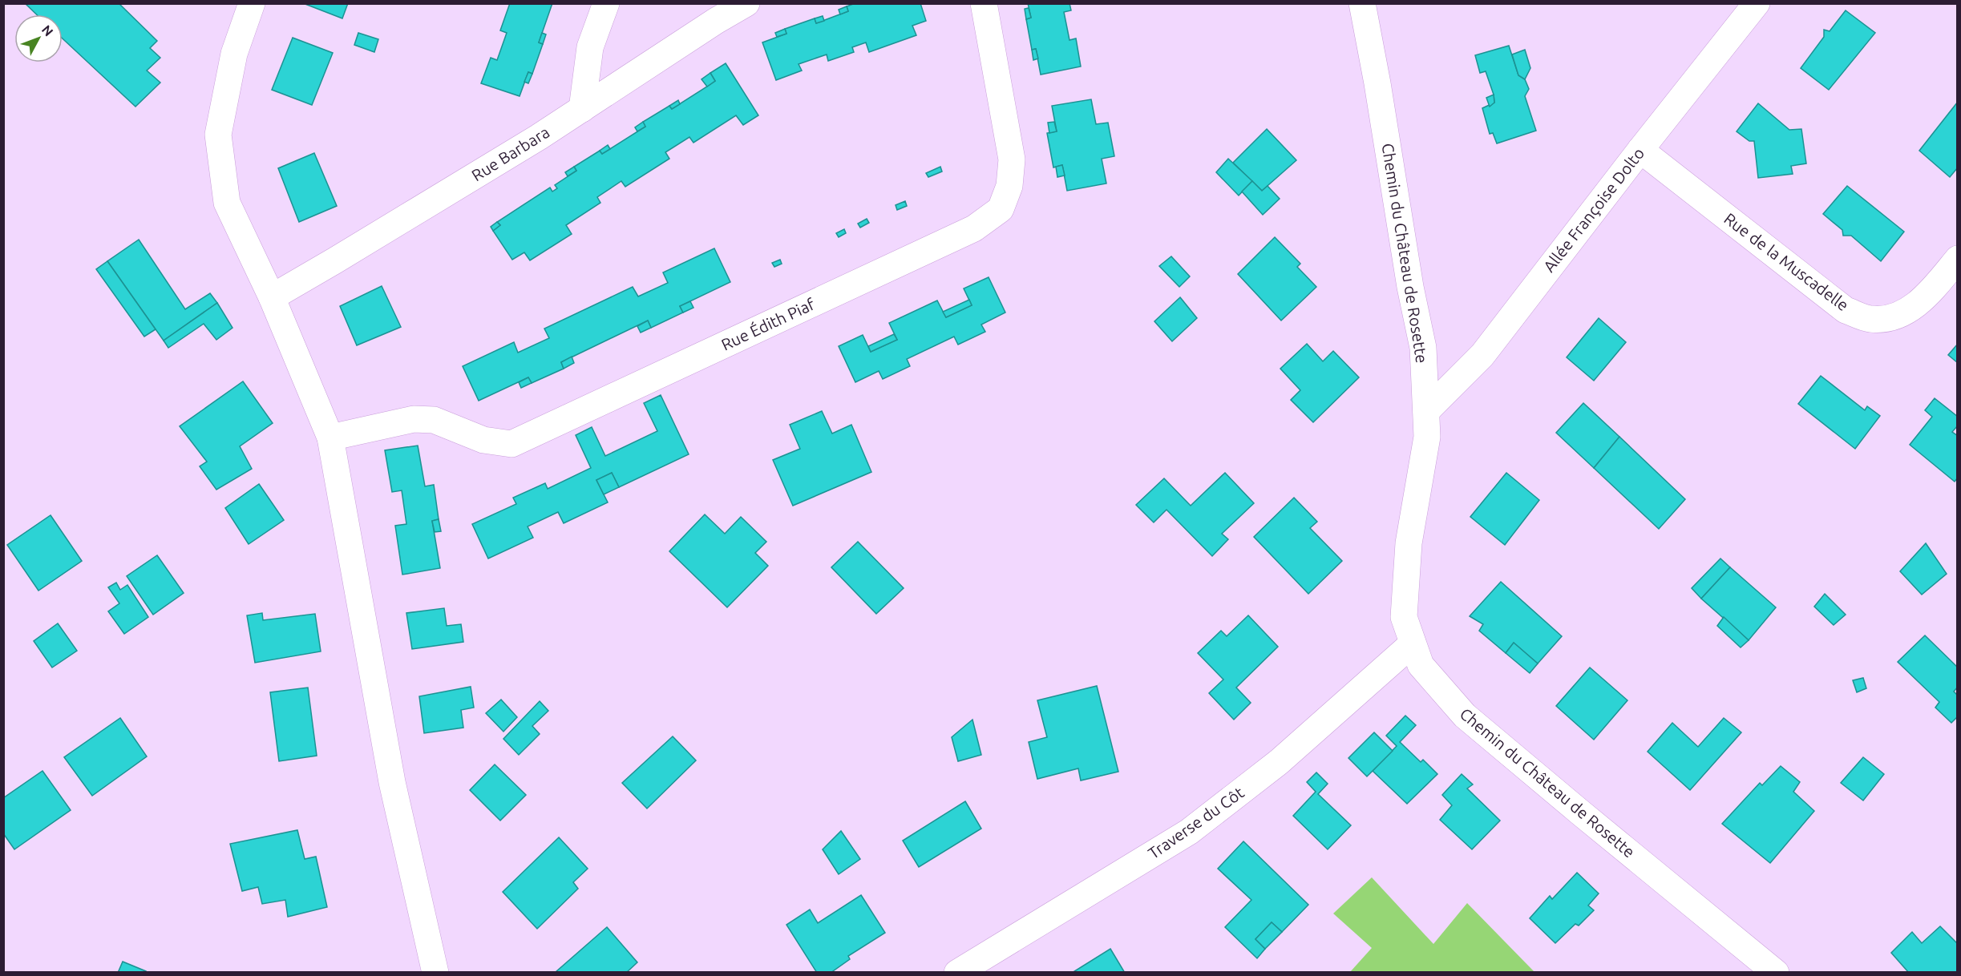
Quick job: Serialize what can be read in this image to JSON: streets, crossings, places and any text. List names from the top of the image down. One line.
{"streets":{"street":["Rue Barbara","Allée Françoise Dolto","Chemin du Château de Rosette","Rue de la Muscadelle","Rue Édith Piaf","Traverse du Côt"]},"crossings":[["Allée Françoise Dolto","Chemin du Château de Rosette"],["Allée Françoise Dolto","Rue de la Muscadelle"],["Chemin du Château de Rosette","Traverse du Côt"]],"north":"top right"}
